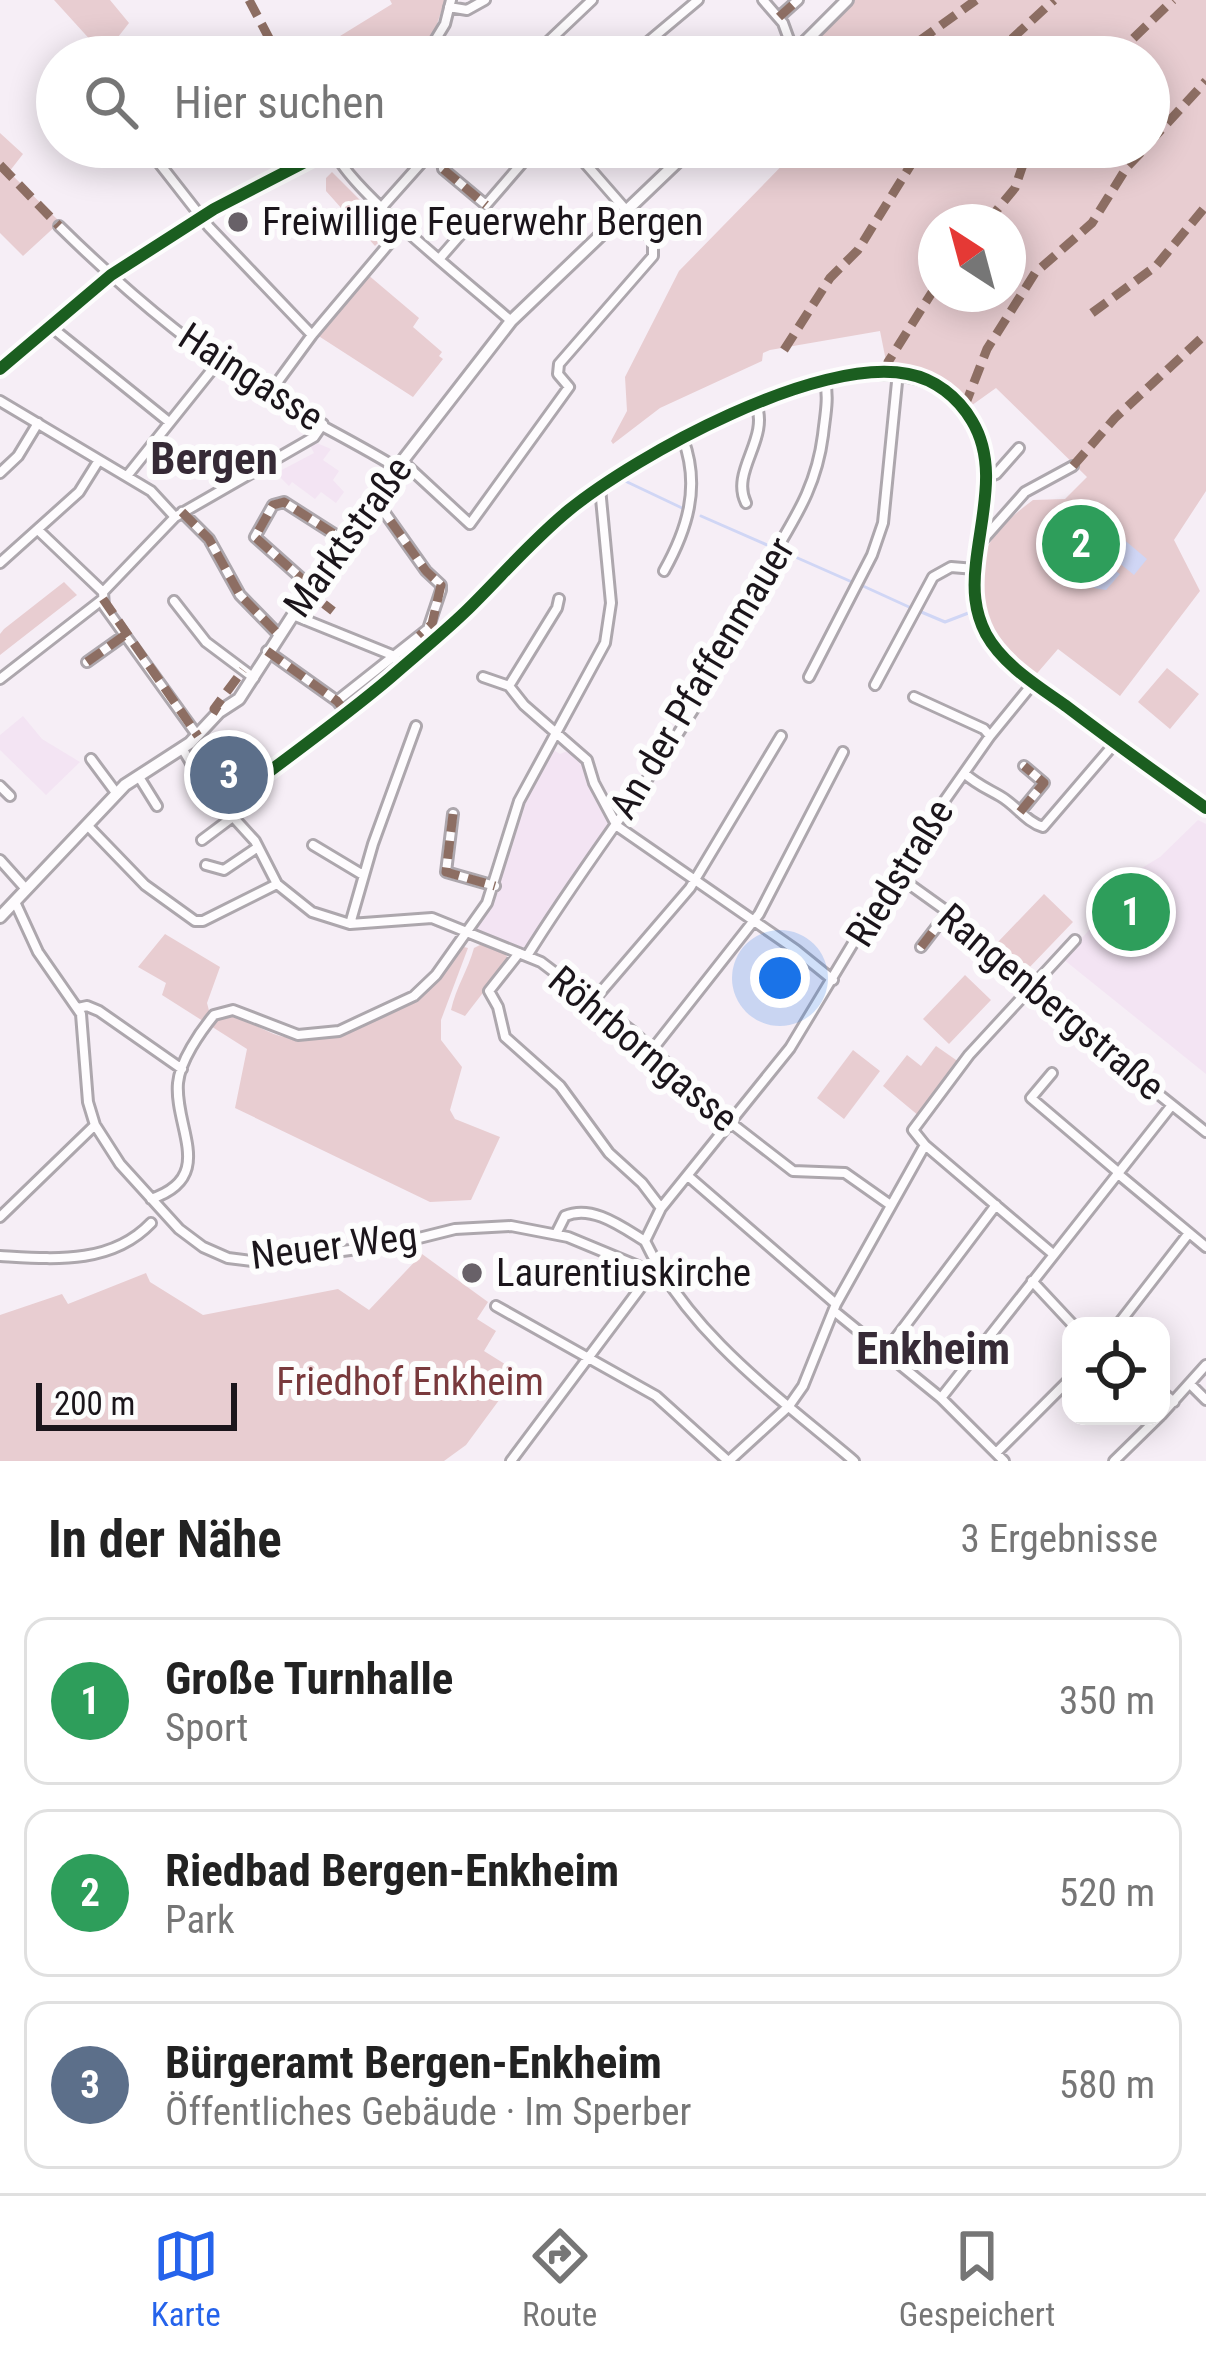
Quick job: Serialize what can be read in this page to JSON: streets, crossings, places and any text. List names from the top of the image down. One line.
{"streets":{"street":["Haingasse","Marktstraße","An der Pfaffenmauer","Riedstraße","Rangenbergstraße","Röhrborngasse","Neuer Weg"]},"crossings":[["Haingasse","Marktstraße"],["Marktstraße","Neuer Weg"],["An der Pfaffenmauer","Riedstraße"],["An der Pfaffenmauer","Röhrborngasse"],["Riedstraße","Rangenbergstraße"],["Riedstraße","Röhrborngasse"]],"districts":["Bergen","Enkheim"],"parks":["Friedhof Enkheim"],"places":["Freiwillige Feuerwehr Bergen","Laurentiuskirche"],"scale_bar":"200 m","north":"top left","page":{"search":"Hier suchen","pins":["2","3","1"],"scale":"200 m","heading":["In der Nähe","3 Ergebnisse"],"list":[{"mark":"1","name":"Große Turnhalle","note":"Sport","value":"350 m"},{"mark":"2","name":"Riedbad Bergen-Enkheim","note":"Park","value":"520 m"},{"mark":"3","name":"Bürgeramt Bergen-Enkheim","note":"Öffentliches Gebäude · Im Sperber","value":"580 m"}],"nav":["Karte","Route","Gespeichert"]}}
